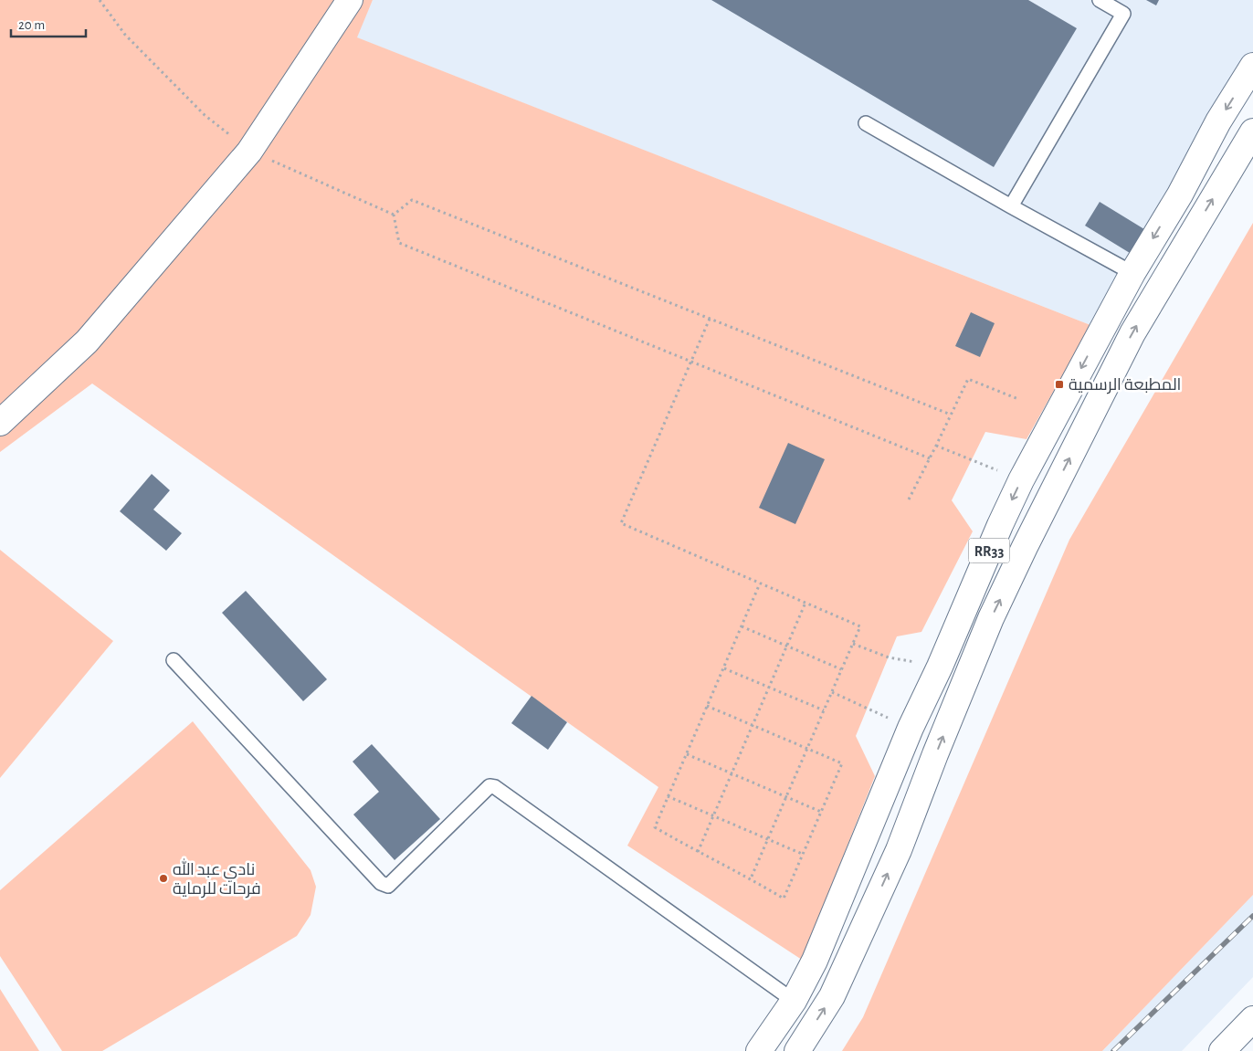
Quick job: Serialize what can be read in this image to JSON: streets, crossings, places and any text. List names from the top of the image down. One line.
{"streets":{"main road":["RR33"]},"places":{"transit":["المطبعة الرسمية"],"other":["نادي عبد الله فرحات للرماية"]},"scale_bar":"20 m"}
